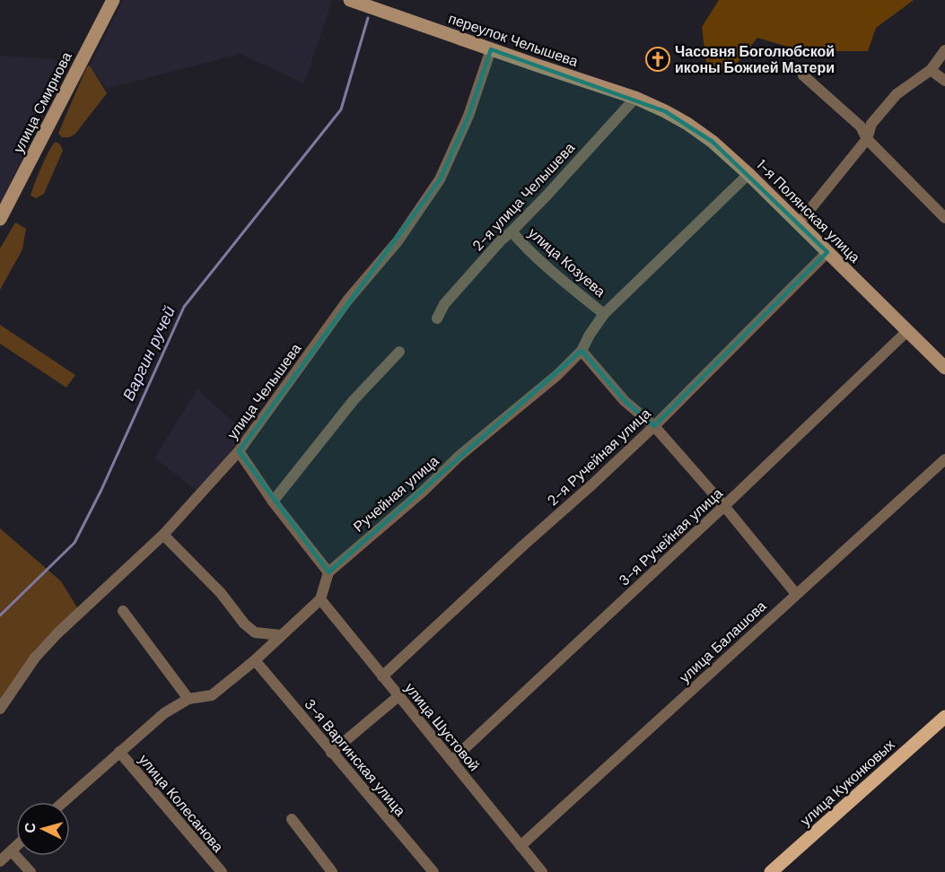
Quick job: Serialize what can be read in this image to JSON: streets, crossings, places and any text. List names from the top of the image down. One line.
{"streets":{"main road":["улица Куконковых"],"street":["переулок Челышева","улица Смирнова","2-я улица Челышева","1-я Полянская улица","улица Козуева","улица Челышева","2-я Ручейная улица","Ручейная улица","3-я Ручейная улица","улица Балашова","улица Шустовой","3-я Варгинская улица","улица Колесанова"]},"crossings":[["переулок Челышева","2-я улица Челышева"],["переулок Челышева","1-я Полянская улица"],["переулок Челышева","улица Челышева"],["2-я улица Челышева","1-я Полянская улица"],["2-я улица Челышева","улица Козуева"],["1-я Полянская улица","2-я Ручейная улица"],["1-я Полянская улица","Ручейная улица"],["1-я Полянская улица","3-я Ручейная улица"],["улица Козуева","Ручейная улица"],["2-я Ручейная улица","улица Шустовой"],["3-я Ручейная улица","улица Шустовой"],["улица Балашова","улица Шустовой"]],"water":["Варгин ручей"],"places":{"church":["Часовня Боголюбской иконы Божией Матери"]},"north":"left"}
